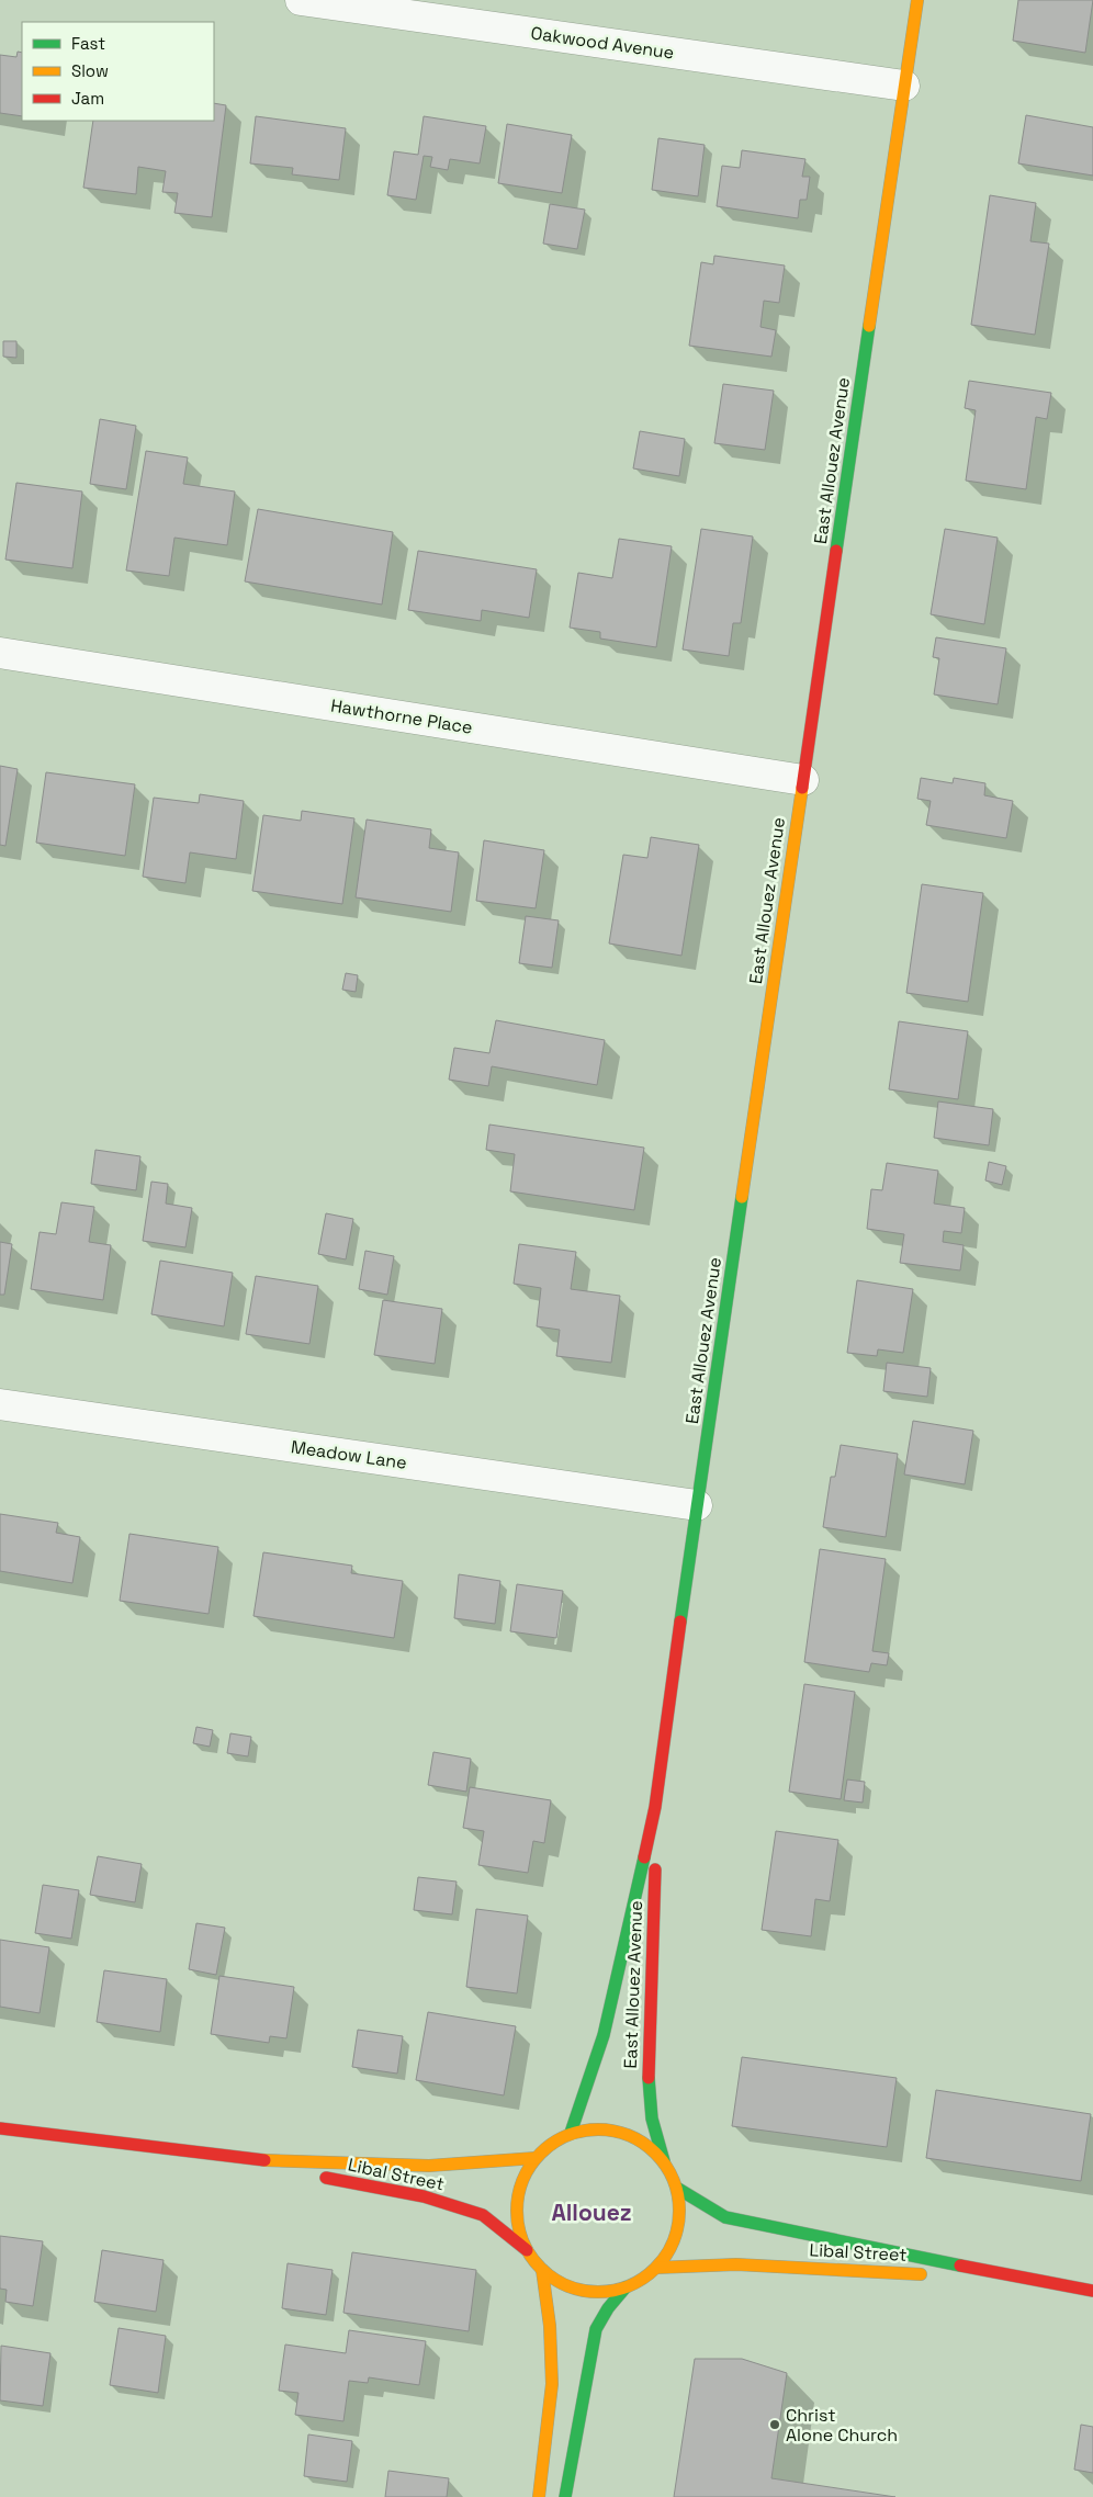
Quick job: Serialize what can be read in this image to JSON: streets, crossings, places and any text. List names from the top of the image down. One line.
{"streets":{"street":["Oakwood Avenue","East Allouez Avenue","Hawthorne Place","Meadow Lane","Libal Street"]},"crossings":[["Oakwood Avenue","East Allouez Avenue"],["East Allouez Avenue","Hawthorne Place"],["East Allouez Avenue","Meadow Lane"],["East Allouez Avenue","Libal Street"]],"districts":["Allouez"],"places":["Christ Alone Church"],"legend":["Fast","Slow","Jam"]}
